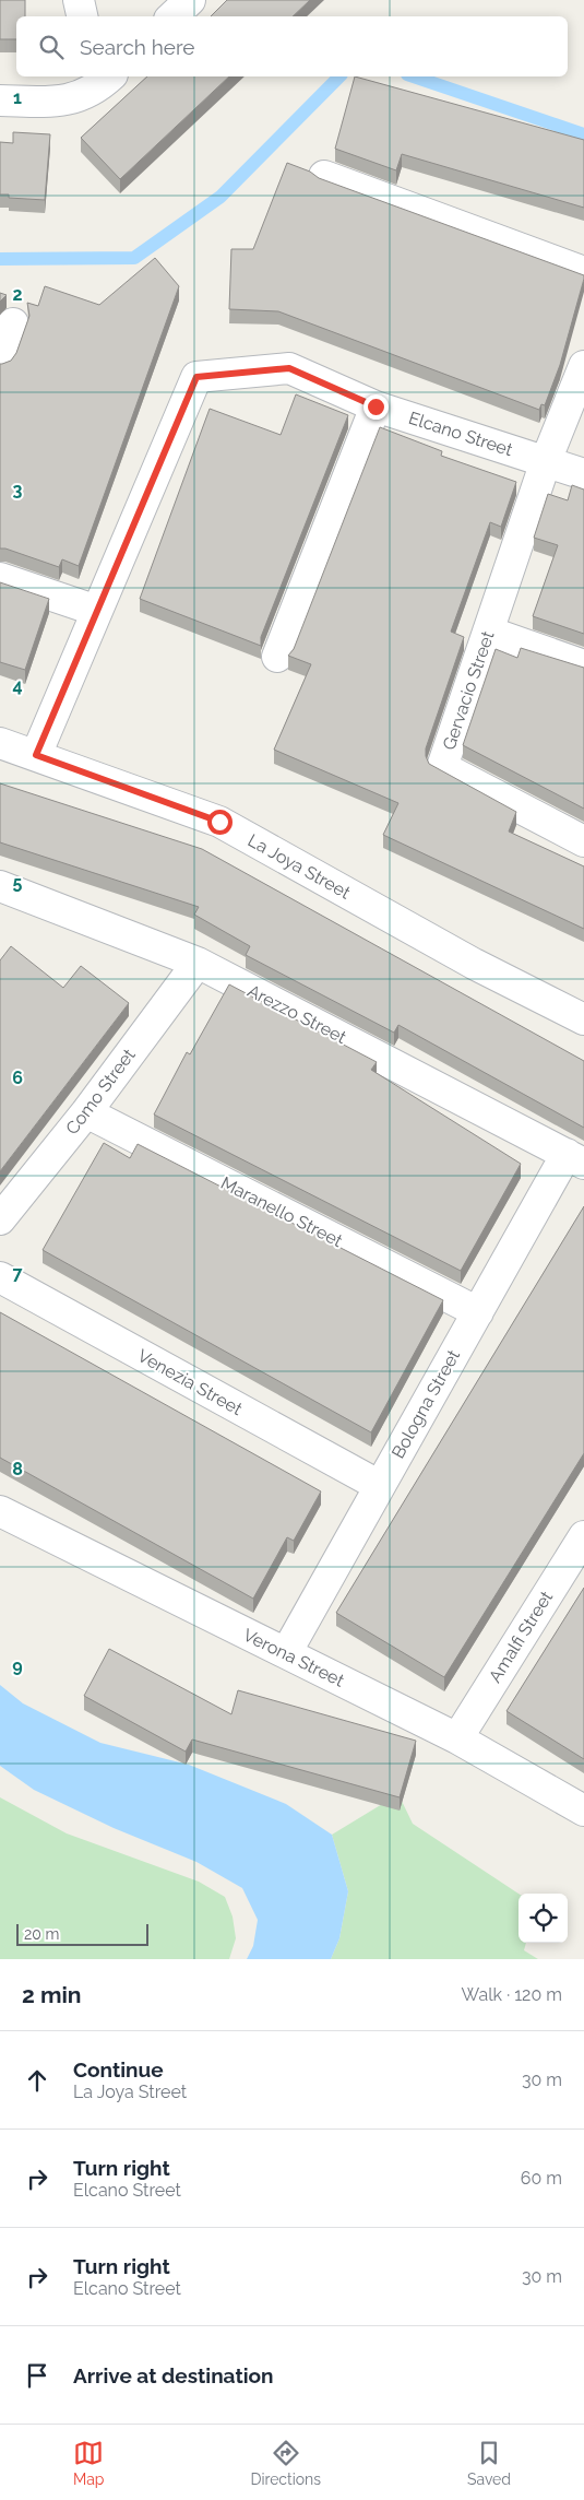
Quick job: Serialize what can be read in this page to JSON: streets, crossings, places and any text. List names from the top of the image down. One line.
{"streets":{"street":["Elcano Street","Gervacio Street","La Joya Street","Arezzo Street","Como Street","Maranello Street","Venezia Street","Bologna Street","Amalfi Street","Verona Street"]},"crossings":[["Elcano Street","Gervacio Street"],["Elcano Street","La Joya Street"],["Arezzo Street","Como Street"],["Arezzo Street","Bologna Street"],["Como Street","Maranello Street"],["Maranello Street","Bologna Street"],["Venezia Street","Bologna Street"],["Bologna Street","Verona Street"],["Amalfi Street","Verona Street"]],"scale_bar":"20 m","page":{"search":"Search here","scale":"20 m","heading":["2 min","Walk · 120 m"],"list":[["Continue","La Joya Street","30 m"],["Turn right","Elcano Street","60 m"],["Turn right","Elcano Street","30 m"],"Arrive at destination"],"nav":["Map","Directions","Saved"]},"grid":{"rows":["1","2","3","4","5","6","7","8","9"]}}
